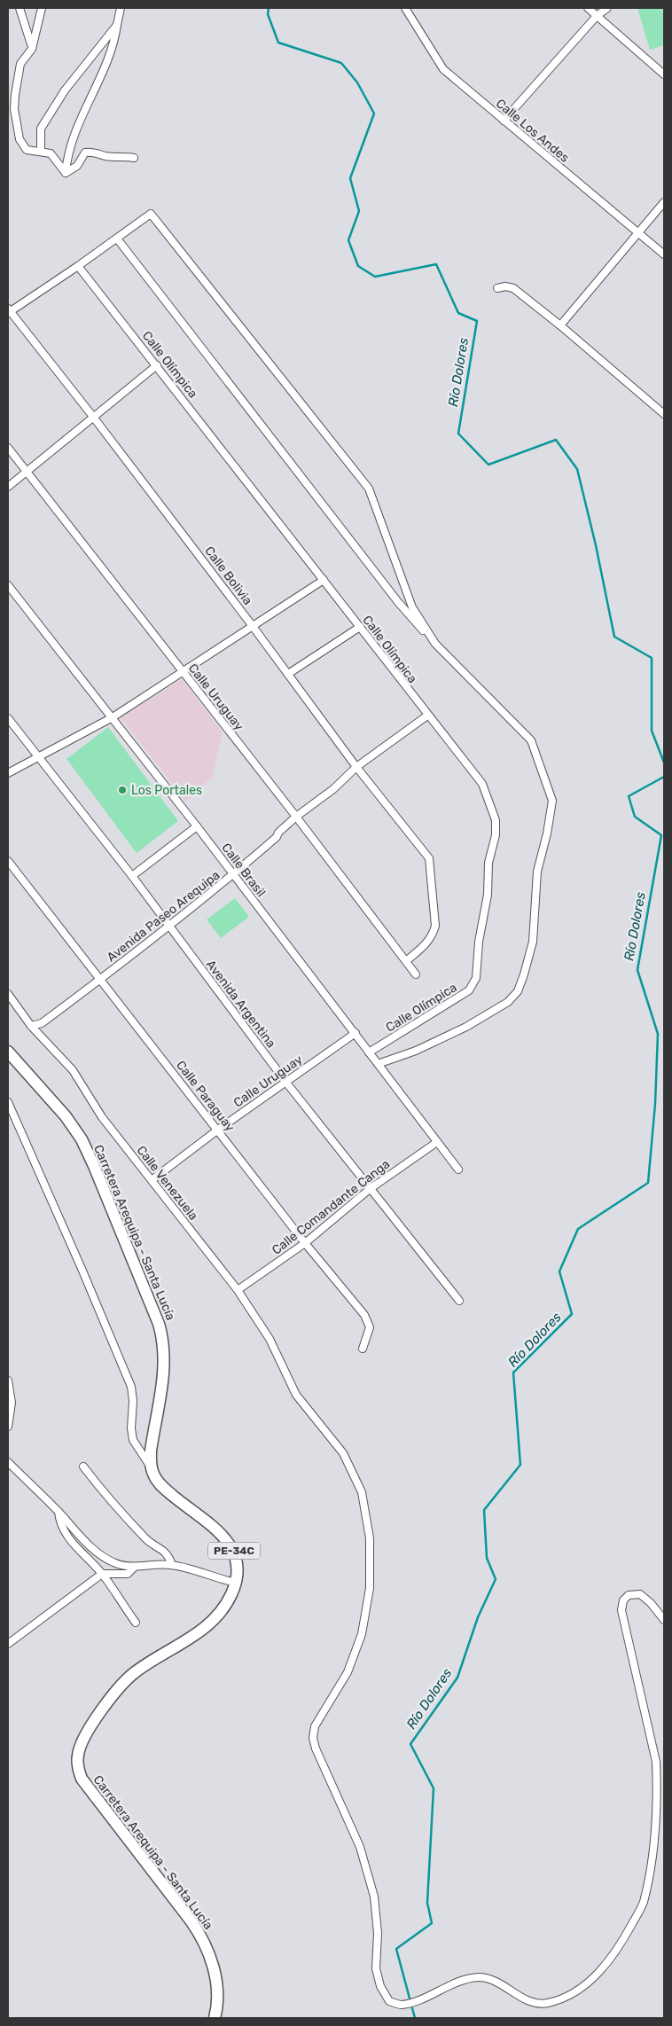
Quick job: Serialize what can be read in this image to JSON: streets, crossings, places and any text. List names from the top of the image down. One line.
{"streets":{"main road":["Carretera Arequipa - Santa Lucía","PE-34C"],"street":["Calle Los Andes","Calle Olímpica","Calle Bolivia","Calle Uruguay","Calle Brasil","Avenida Paseo Arequipa","Avenida Argentina","Calle Paraguay","Calle Venezuela","Calle Comandante Canga"]},"crossings":[["Calle Olímpica","Calle Brasil"],["Calle Olímpica","Avenida Paseo Arequipa"],["Calle Bolivia","Calle Uruguay"],["Calle Bolivia","Avenida Paseo Arequipa"],["Calle Uruguay","Calle Brasil"],["Calle Uruguay","Avenida Paseo Arequipa"],["Calle Uruguay","Avenida Argentina"],["Calle Uruguay","Calle Paraguay"],["Calle Uruguay","Calle Venezuela"],["Calle Brasil","Avenida Paseo Arequipa"],["Calle Brasil","Calle Comandante Canga"],["Avenida Paseo Arequipa","Avenida Argentina"],["Avenida Paseo Arequipa","Calle Paraguay"],["Avenida Paseo Arequipa","Calle Venezuela"],["Avenida Argentina","Calle Comandante Canga"],["Calle Paraguay","Calle Comandante Canga"],["Calle Venezuela","Calle Comandante Canga"]],"water":["Río Dolores"],"places":["Los Portales"]}
